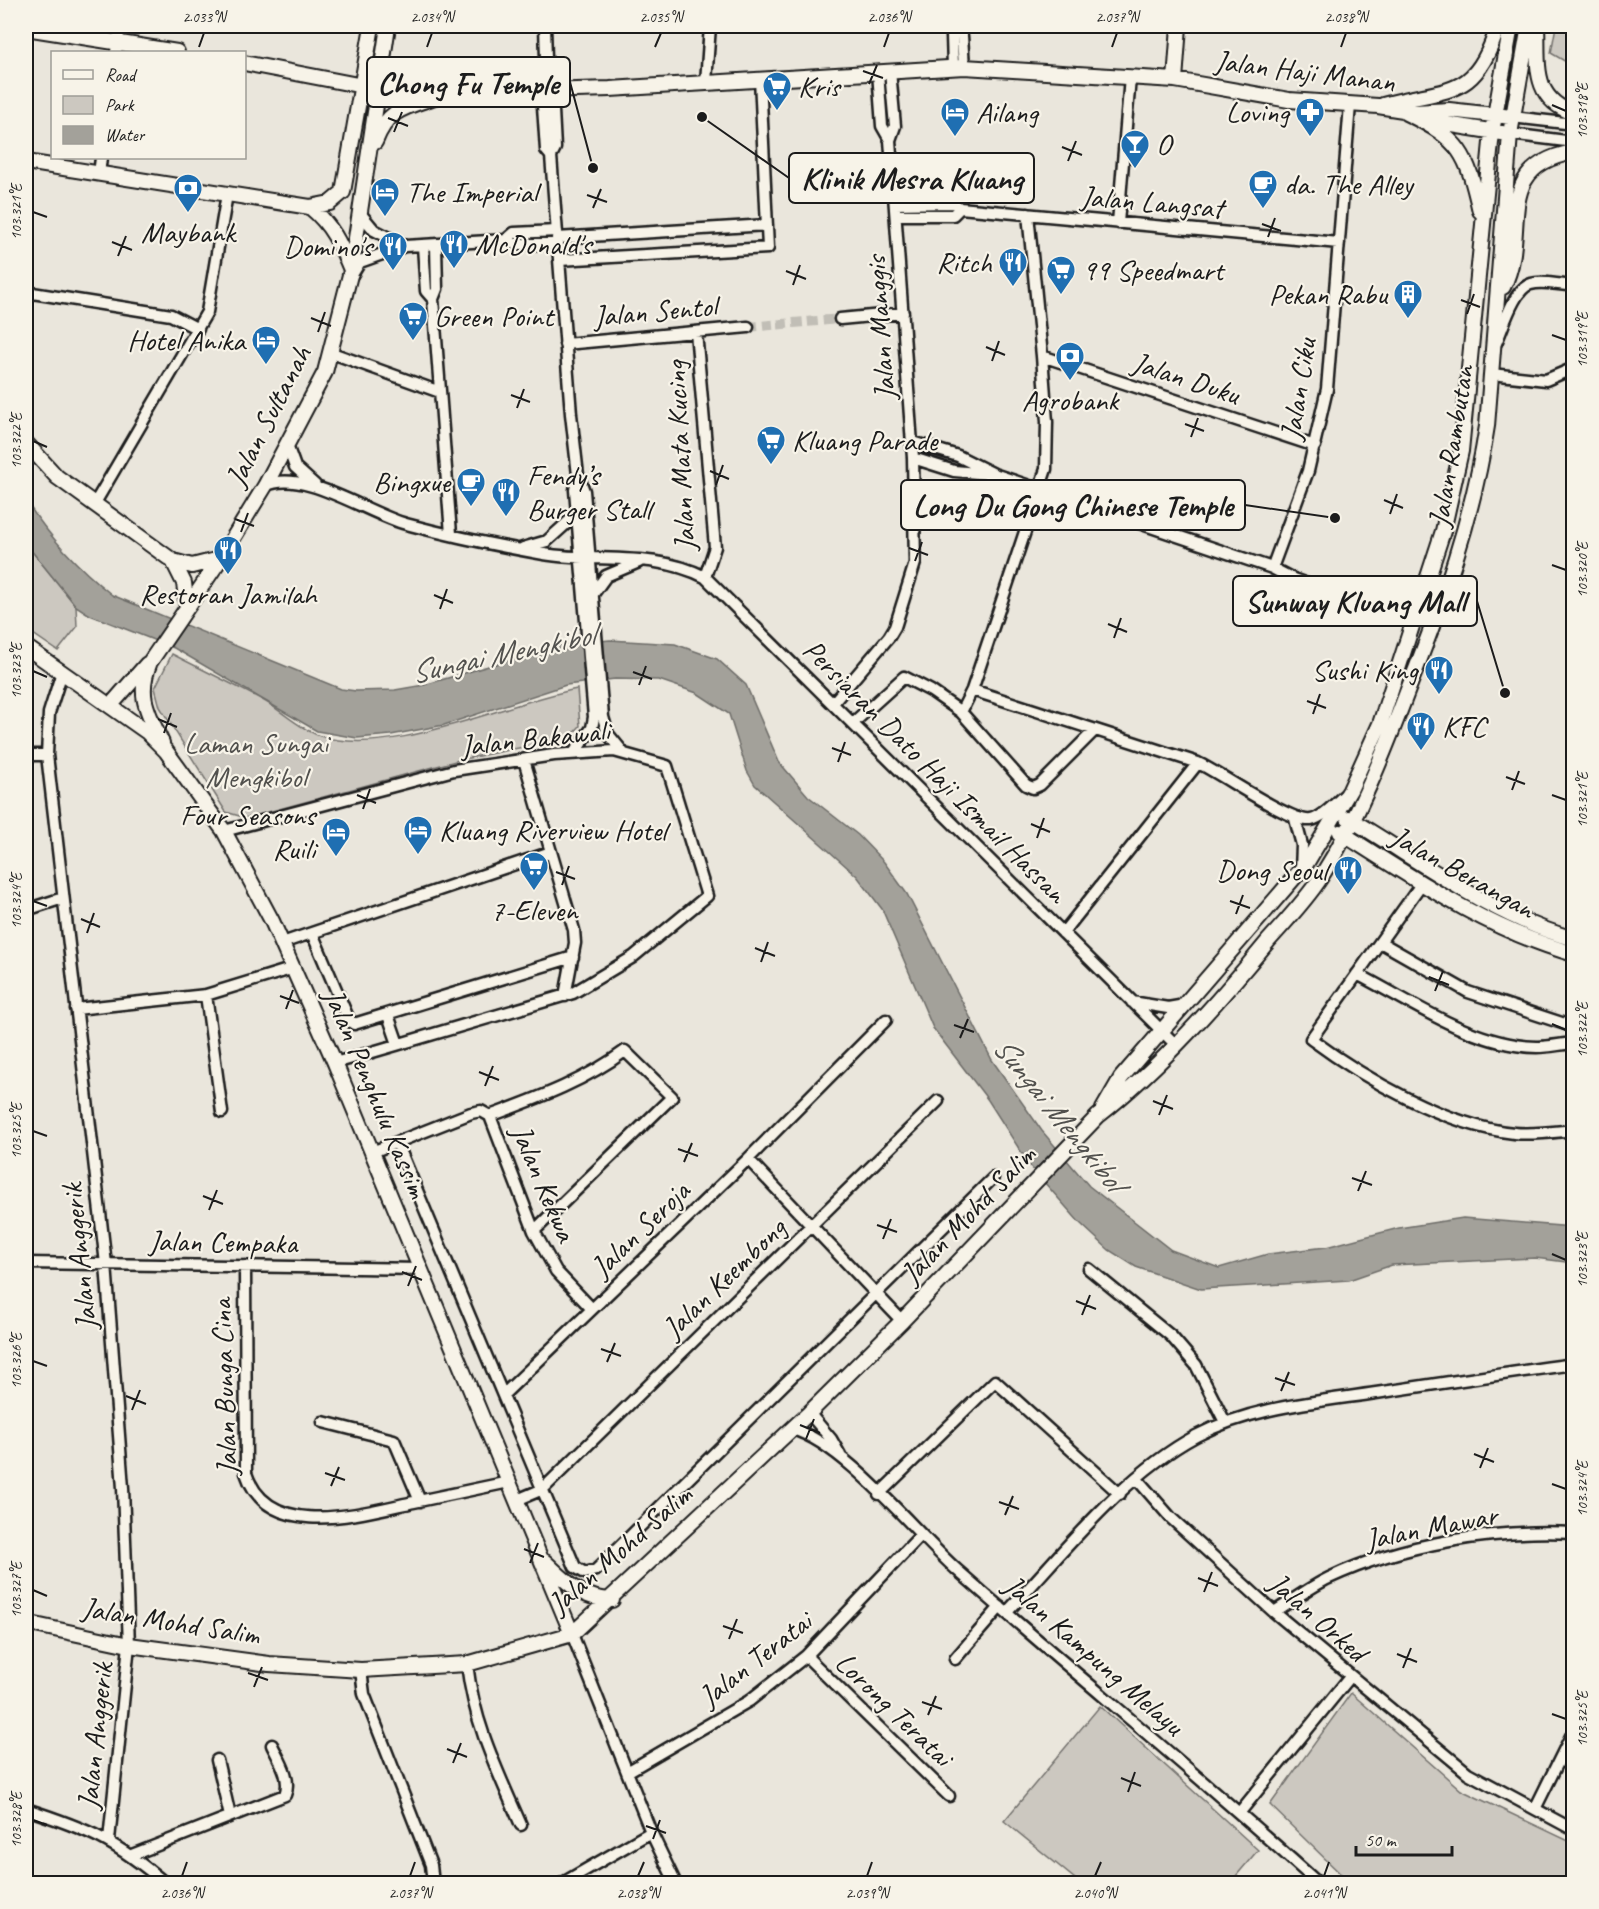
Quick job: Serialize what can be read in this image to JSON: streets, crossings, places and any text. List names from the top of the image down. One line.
{"streets":{"street":["Jalan Haji Manan","Jalan Langsat","Jalan Sentol","Jalan Manggis","Jalan Duku","Jalan Ciku","Jalan Sultanah","Jalan Rambutan","Jalan Mata Kucing","Jalan Bakawali","Persiaran Dato Haji Ismail Hassan","Jalan Berangan","Jalan Penghulu Kassim","Jalan Kekwa","Jalan Mohd Salim","Jalan Seroja","Jalan Cempaka","Jalan Anggerik","Jalan Keembong","Jalan Bunga Cina","Jalan Mawar","Jalan Orked","Jalan Kampung Melayu","Jalan Teratai","Lorong Teratai"]},"crossings":[["Jalan Haji Manan","Jalan Manggis"],["Jalan Haji Manan","Jalan Ciku"],["Jalan Haji Manan","Jalan Sultanah"],["Jalan Haji Manan","Jalan Rambutan"],["Jalan Langsat","Jalan Manggis"],["Jalan Langsat","Jalan Ciku"],["Jalan Sentol","Jalan Mata Kucing"],["Jalan Manggis","Persiaran Dato Haji Ismail Hassan"],["Jalan Duku","Jalan Ciku"],["Jalan Sultanah","Jalan Penghulu Kassim"],["Jalan Rambutan","Persiaran Dato Haji Ismail Hassan"],["Jalan Rambutan","Jalan Berangan"],["Jalan Rambutan","Jalan Mohd Salim"],["Jalan Mata Kucing","Persiaran Dato Haji Ismail Hassan"],["Jalan Bakawali","Jalan Penghulu Kassim"],["Persiaran Dato Haji Ismail Hassan","Jalan Mohd Salim"],["Jalan Penghulu Kassim","Jalan Kekwa"],["Jalan Penghulu Kassim","Jalan Mohd Salim"],["Jalan Penghulu Kassim","Jalan Seroja"],["Jalan Penghulu Kassim","Jalan Cempaka"],["Jalan Penghulu Kassim","Jalan Anggerik"],["Jalan Penghulu Kassim","Jalan Keembong"],["Jalan Penghulu Kassim","Jalan Bunga Cina"],["Jalan Kekwa","Jalan Seroja"],["Jalan Mohd Salim","Jalan Anggerik"],["Jalan Mohd Salim","Jalan Kampung Melayu"],["Jalan Cempaka","Jalan Anggerik"],["Jalan Cempaka","Jalan Bunga Cina"],["Jalan Mawar","Jalan Orked"],["Jalan Kampung Melayu","Jalan Teratai"],["Jalan Teratai","Lorong Teratai"]],"water":["Sungai Mengkibol"],"parks":["Laman Sungai Mengkibol"],"places":{"supermarket":["Kris","99 Speedmart","Green Point","Kluang Parade","7-Eleven"],"other":["Klinik Mesra Kluang","Chong Fu Temple","Long Du Gong Chinese Temple","Sunway Kluang Mall"],"hotel":["Ailang","The Imperial","Hotel Anika","Kluang Riverview Hotel","Four Seasons Ruili"],"pharmacy":["Loving"],"bar":["O"],"cafe":["da. The Alley","Bingxue"],"bank":["Maybank","Agrobank"],"restaurant":["McDonald's","Domino's","Ritch","Fendy’s Burger Stall","Restoran Jamilah","Sushi King","KFC","Dong Seoul"],"building":["Pekan Rabu"]},"legend":["Road","Park","Water"],"scale_bar":"50 m","coordinates":["2.033°N","2.034°N","2.035°N","2.036°N","2.037°N","2.038°N","103.318°E","103.321°E","103.319°E","103.322°E","103.320°E","103.323°E","103.324°E","103.325°E","103.326°E","103.327°E","103.328°E","2.039°N","2.040°N","2.041°N"]}
